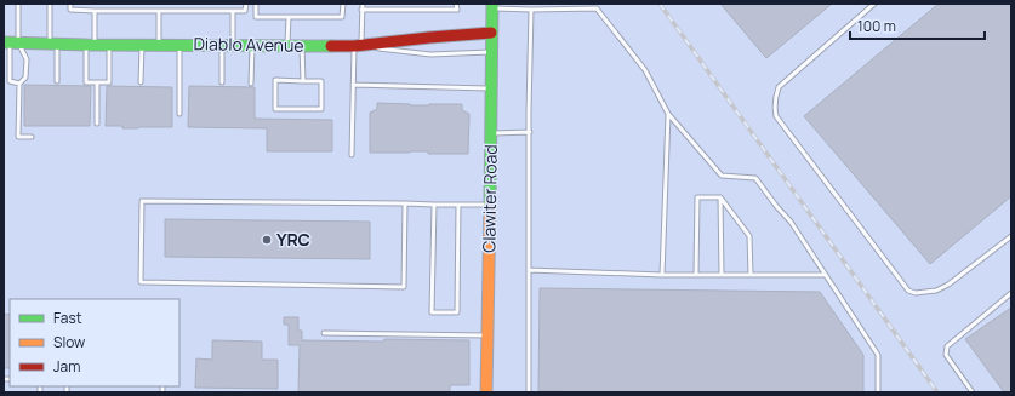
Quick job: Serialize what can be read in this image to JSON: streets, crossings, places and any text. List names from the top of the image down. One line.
{"streets":{"street":["Diablo Avenue","Clawiter Road"]},"crossings":[["Diablo Avenue","Clawiter Road"]],"places":["YRC"],"legend":["Fast","Slow","Jam"],"scale_bar":"100 m"}
